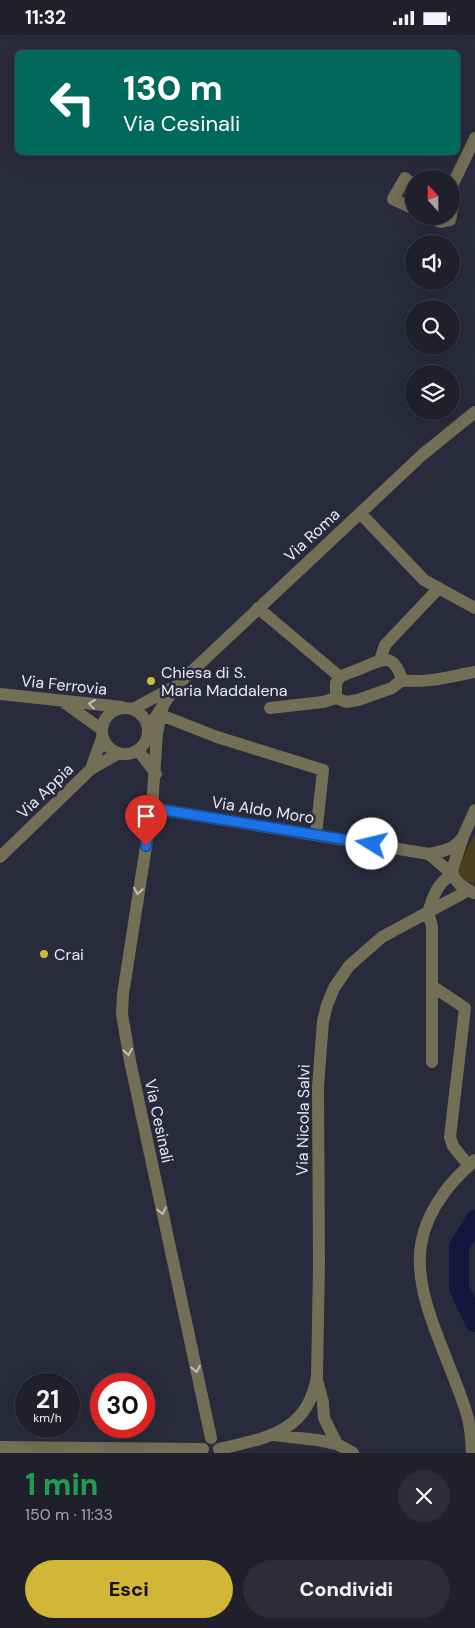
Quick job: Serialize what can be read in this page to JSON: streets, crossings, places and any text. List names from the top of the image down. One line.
{"streets":{"street":["Via Roma","Via Ferrovia","Via Appia","Via Aldo Moro","Via Nicola Salvi","Via Cesinali"]},"crossings":[["Via Roma","Via Ferrovia"],["Via Roma","Via Appia"],["Via Roma","Via Cesinali"],["Via Ferrovia","Via Appia"],["Via Ferrovia","Via Cesinali"],["Via Appia","Via Cesinali"],["Via Aldo Moro","Via Cesinali"]],"one_way":["Via Ferrovia","Via Cesinali"],"places":["Chiesa di S. Maria Maddalena","Crai"],"north":"top","page":{"status":"11:32","turn":["130 m","Via Cesinali"],"speed":"21 km/h","limit":"30","heading":["1 min","150 m · 11:33"],"buttons":["Esci","Condividi"]}}
